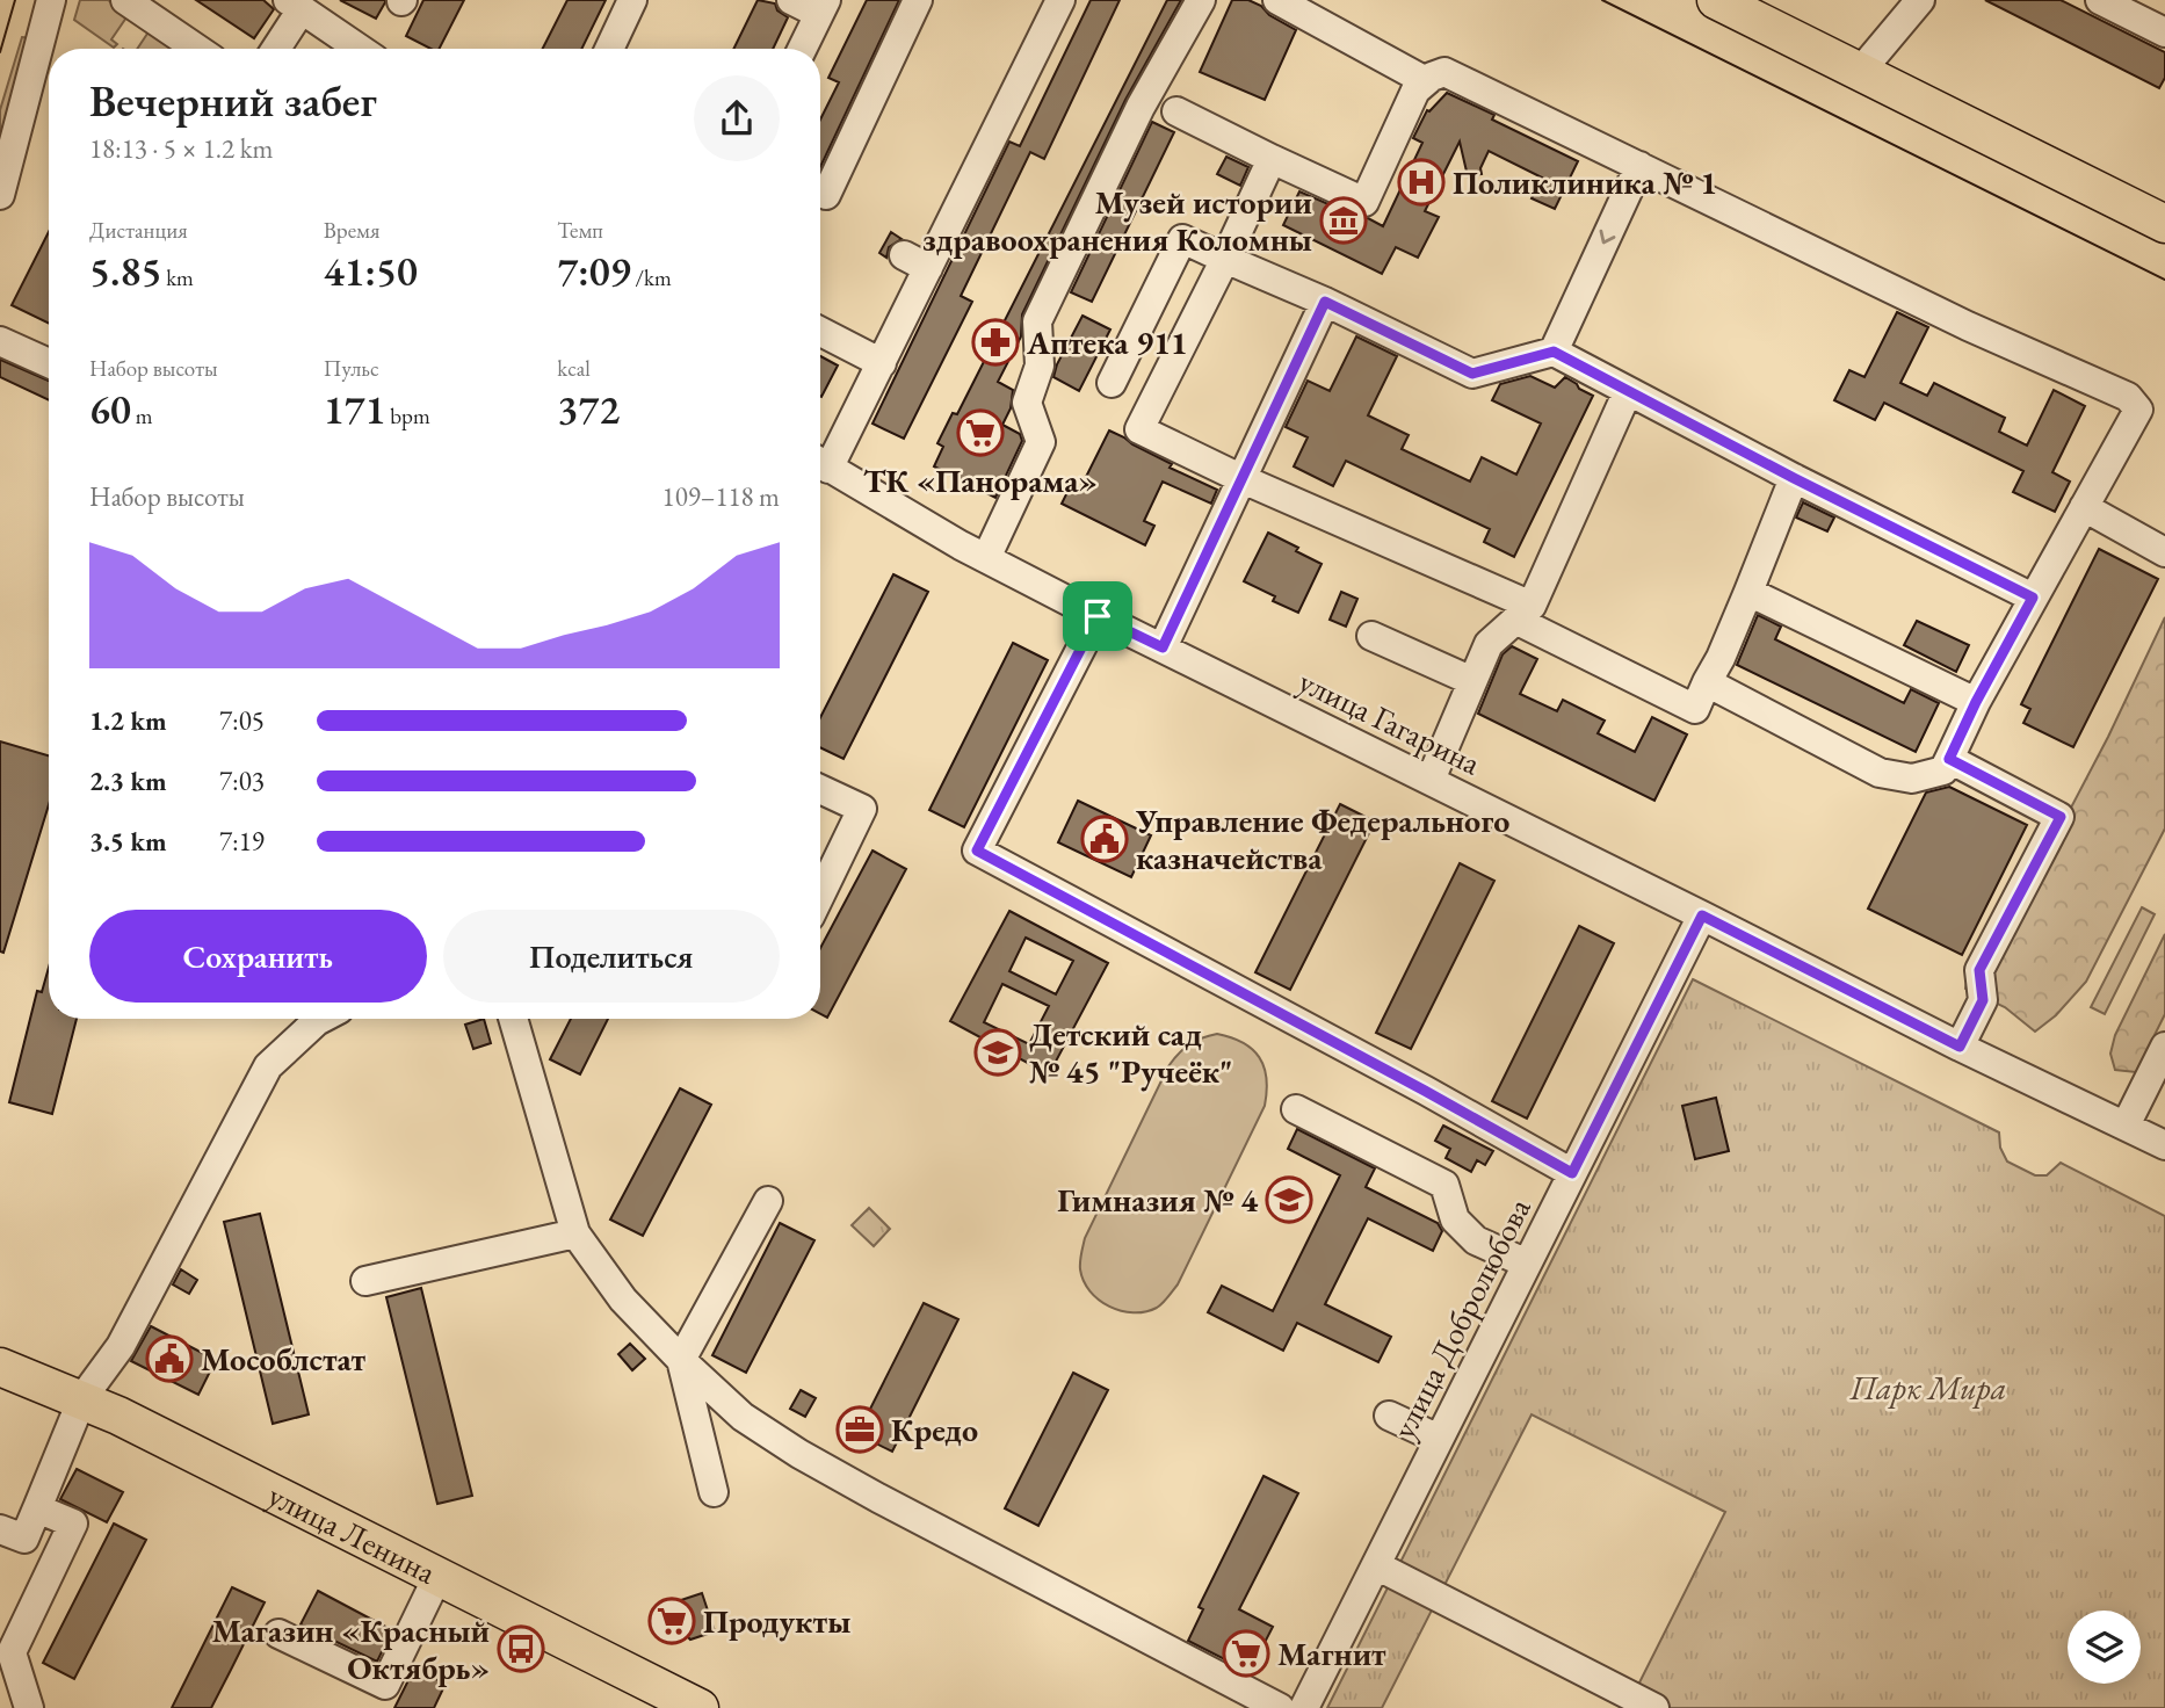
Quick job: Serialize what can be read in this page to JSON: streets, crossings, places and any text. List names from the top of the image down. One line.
{"streets":{"main road":["улица Ленина"],"street":["улица Гагарина","улица Добролюбова"]},"crossings":[["улица Гагарина","улица Добролюбова"]],"parks":["Парк Мира"],"places":{"hospital":["Поликлиника № 1"],"museum":["Музей истории здравоохранения Коломны"],"pharmacy":["Аптека 911"],"supermarket":["ТК «Панорама»","Продукты","Магнит"],"public building":["Управление Федерального казначейства","Мособлстат"],"school or university":["Детский сад № 45 \"Ручеёк\"","Гимназия № 4"],"office":["Кредо"],"bus stop":["Магазин «Красный Октябрь»"]},"page":{"heading":["Вечерний забег","18:13 · 5 × 1.2 km"],"stats":[["Дистанция","5.85 km"],["Время","41:50"],["Темп","7:09 /km"],["Набор высоты","60 m"],["Пульс","171 bpm"],["kcal","372"]],"chart":["Набор высоты","109–118 m"],"list":[{"name":"1.2 km","note":"7:05"},{"name":"2.3 km","note":"7:03"},{"name":"3.5 km","note":"7:19"}],"buttons":["Сохранить","Поделиться"]}}
